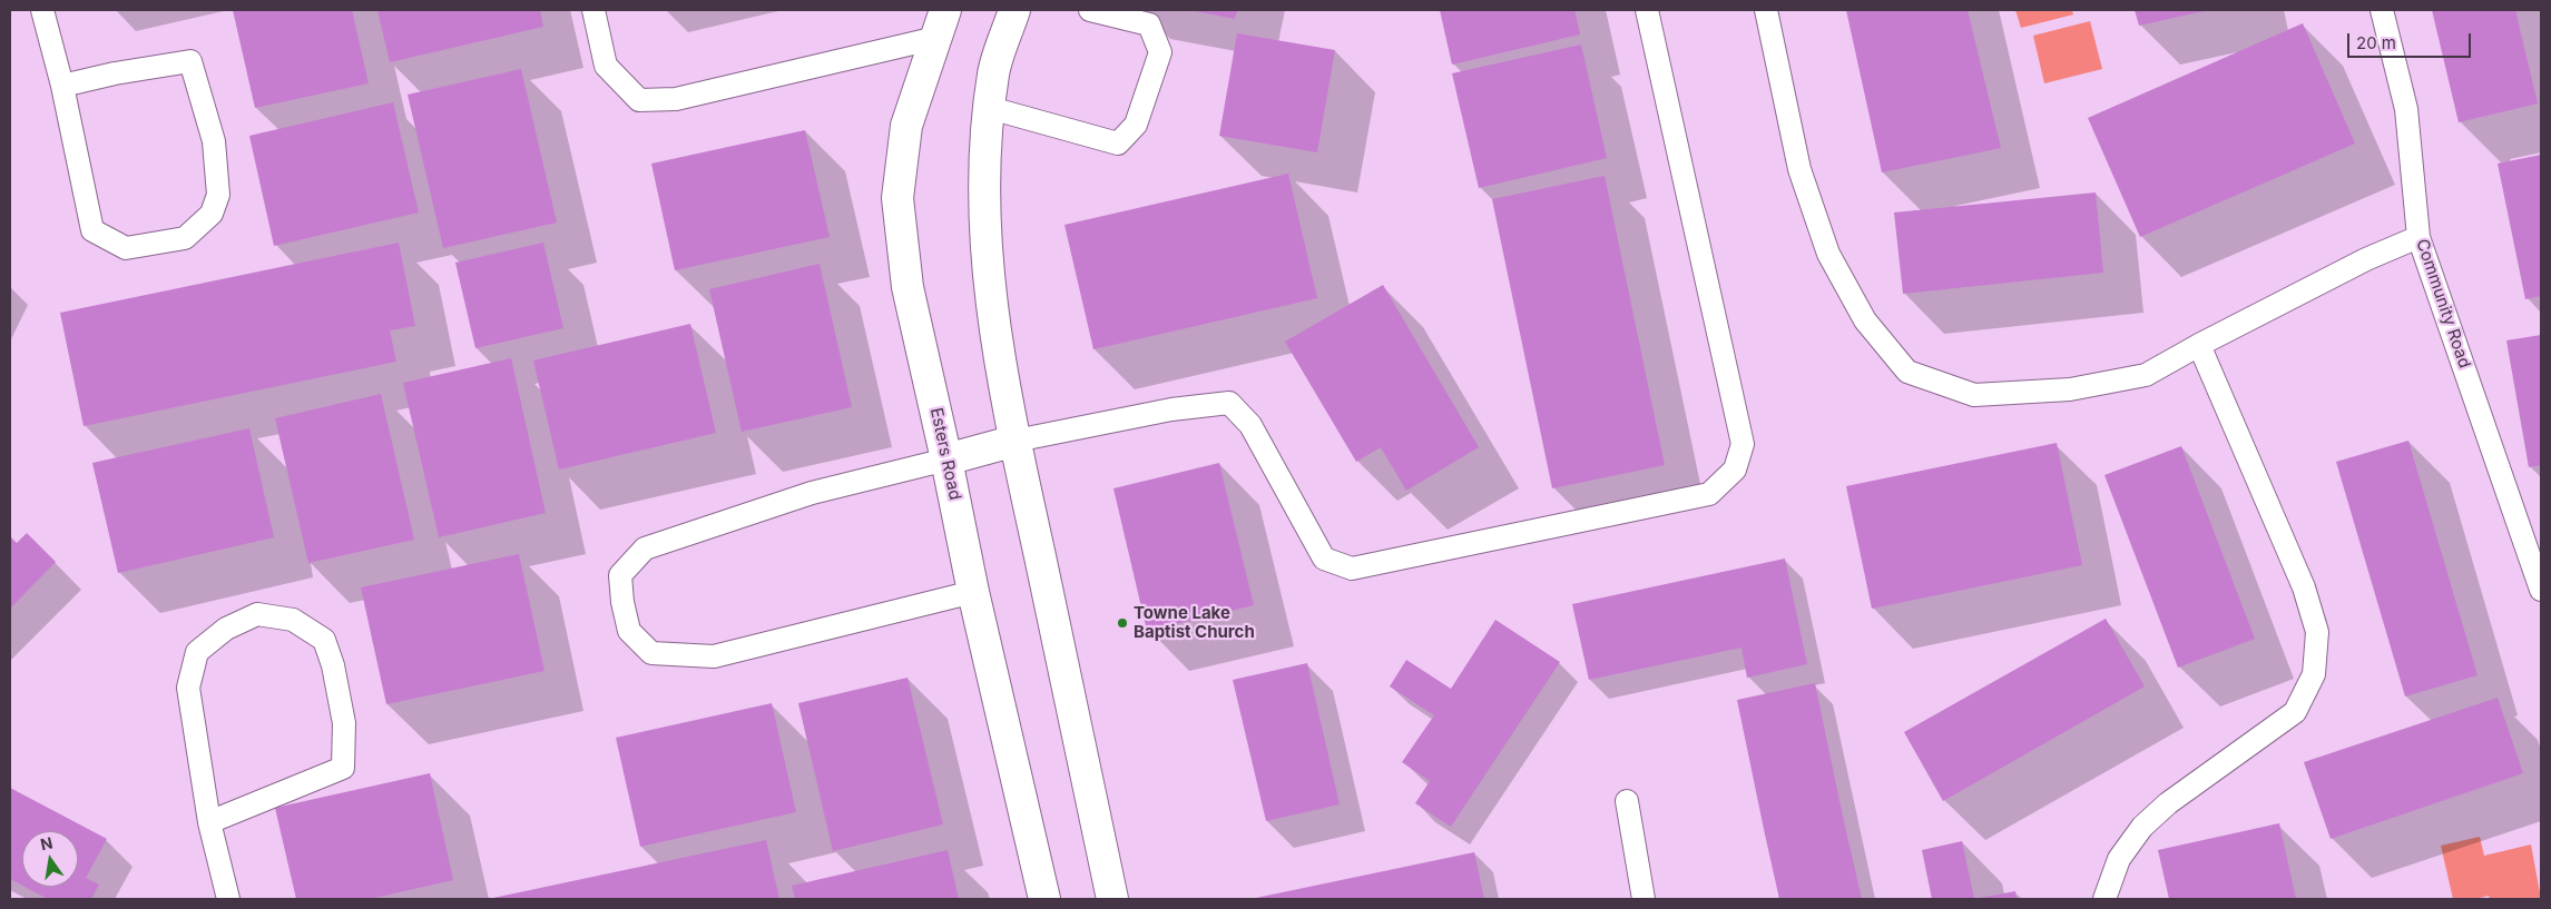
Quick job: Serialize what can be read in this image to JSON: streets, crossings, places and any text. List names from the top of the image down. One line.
{"streets":{"main road":["Esters Road"],"lane":["Community Road"]},"places":["Towne Lake Baptist Church"],"scale_bar":"20 m","north":"top"}
